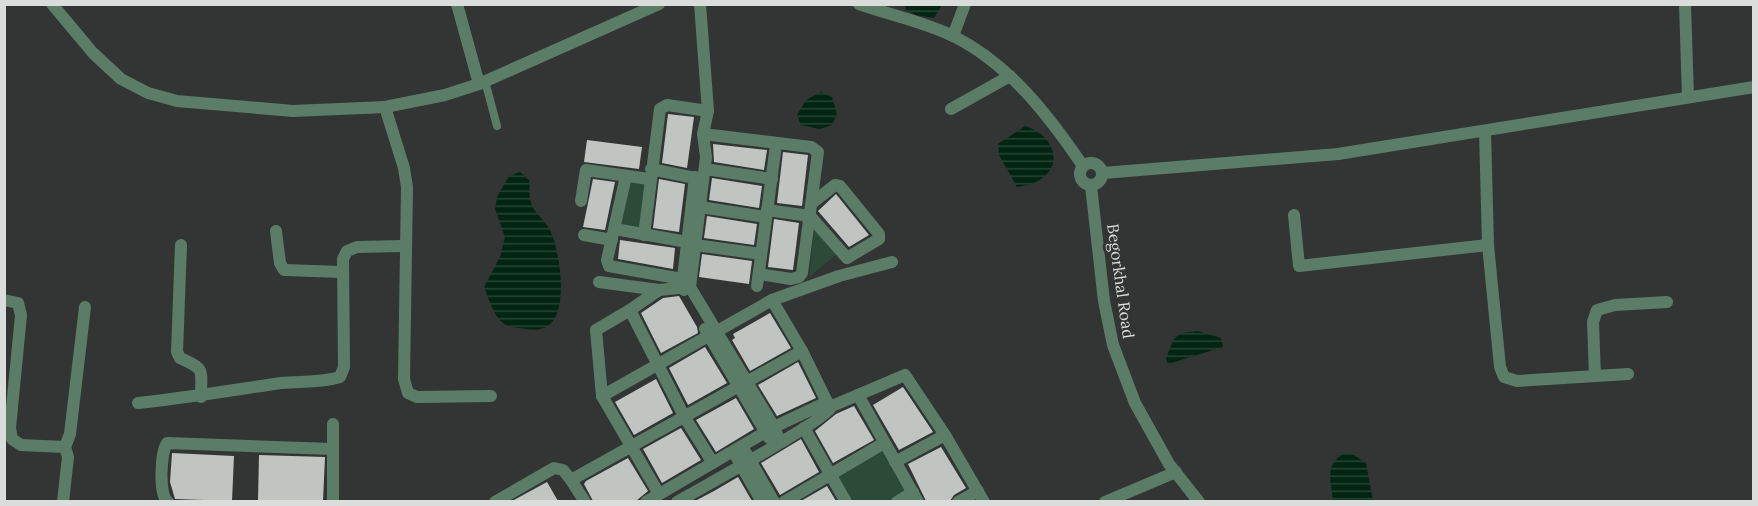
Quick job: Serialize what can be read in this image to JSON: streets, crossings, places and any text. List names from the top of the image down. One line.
{"streets":{"street":["Begorkhal Road"]}}
